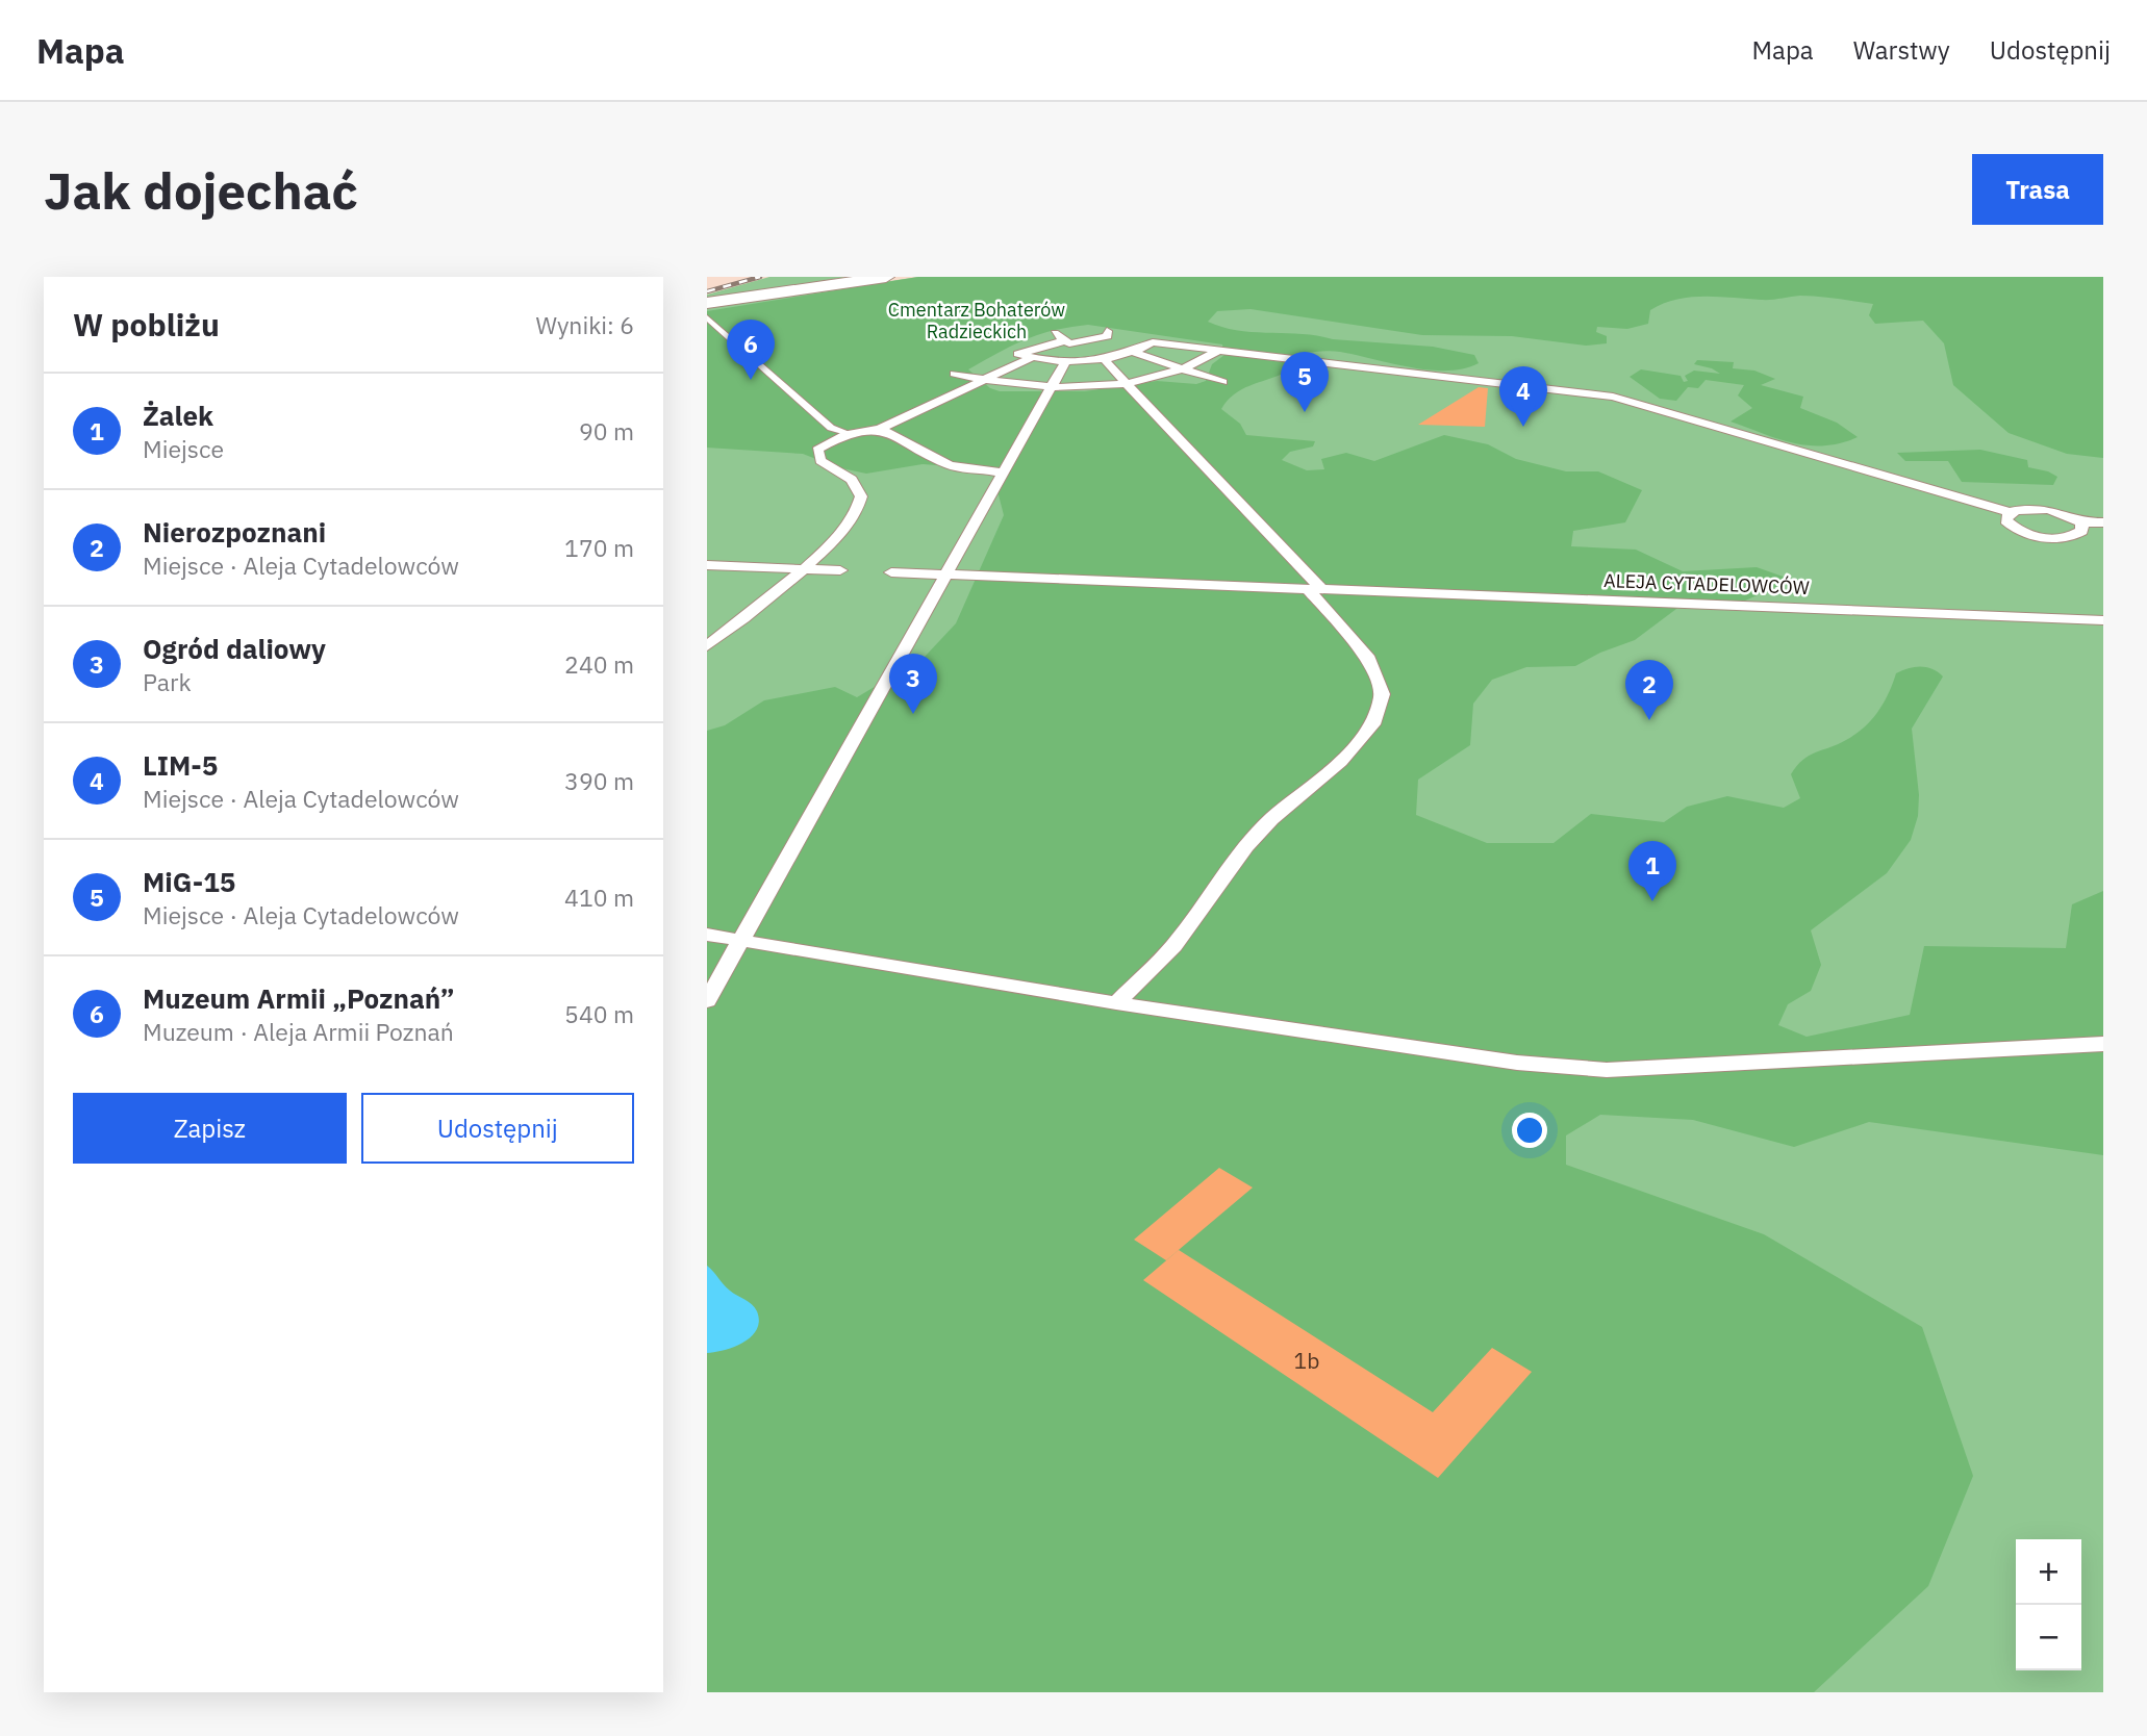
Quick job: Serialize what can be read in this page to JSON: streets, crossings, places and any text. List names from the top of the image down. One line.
{"streets":{"street":["ALEJA CYTADELOWCÓW"]},"parks":["Cmentarz Bohaterów Radzieckich"],"house_numbers":["1b"],"page":{"header":"Mapa","nav":["Mapa","Warstwy","Udostępnij"],"buttons":["Trasa",["Zapisz","Udostępnij"]],"title":"Jak dojechać","heading":["W pobliżu","Wyniki: 6"],"pins":["6","5","4","3","2","1"],"list":[{"mark":"1","name":"Żalek","note":"Miejsce","value":"90 m"},{"mark":"2","name":"Nierozpoznani","note":"Miejsce · Aleja Cytadelowców","value":"170 m"},{"mark":"3","name":"Ogród daliowy","note":"Park","value":"240 m"},{"mark":"4","name":"LIM-5","note":"Miejsce · Aleja Cytadelowców","value":"390 m"},{"mark":"5","name":"MiG-15","note":"Miejsce · Aleja Cytadelowców","value":"410 m"},{"mark":"6","name":"Muzeum Armii „Poznań”","note":"Muzeum · Aleja Armii Poznań","value":"540 m"}],"map_buttons":["+","−"]}}
